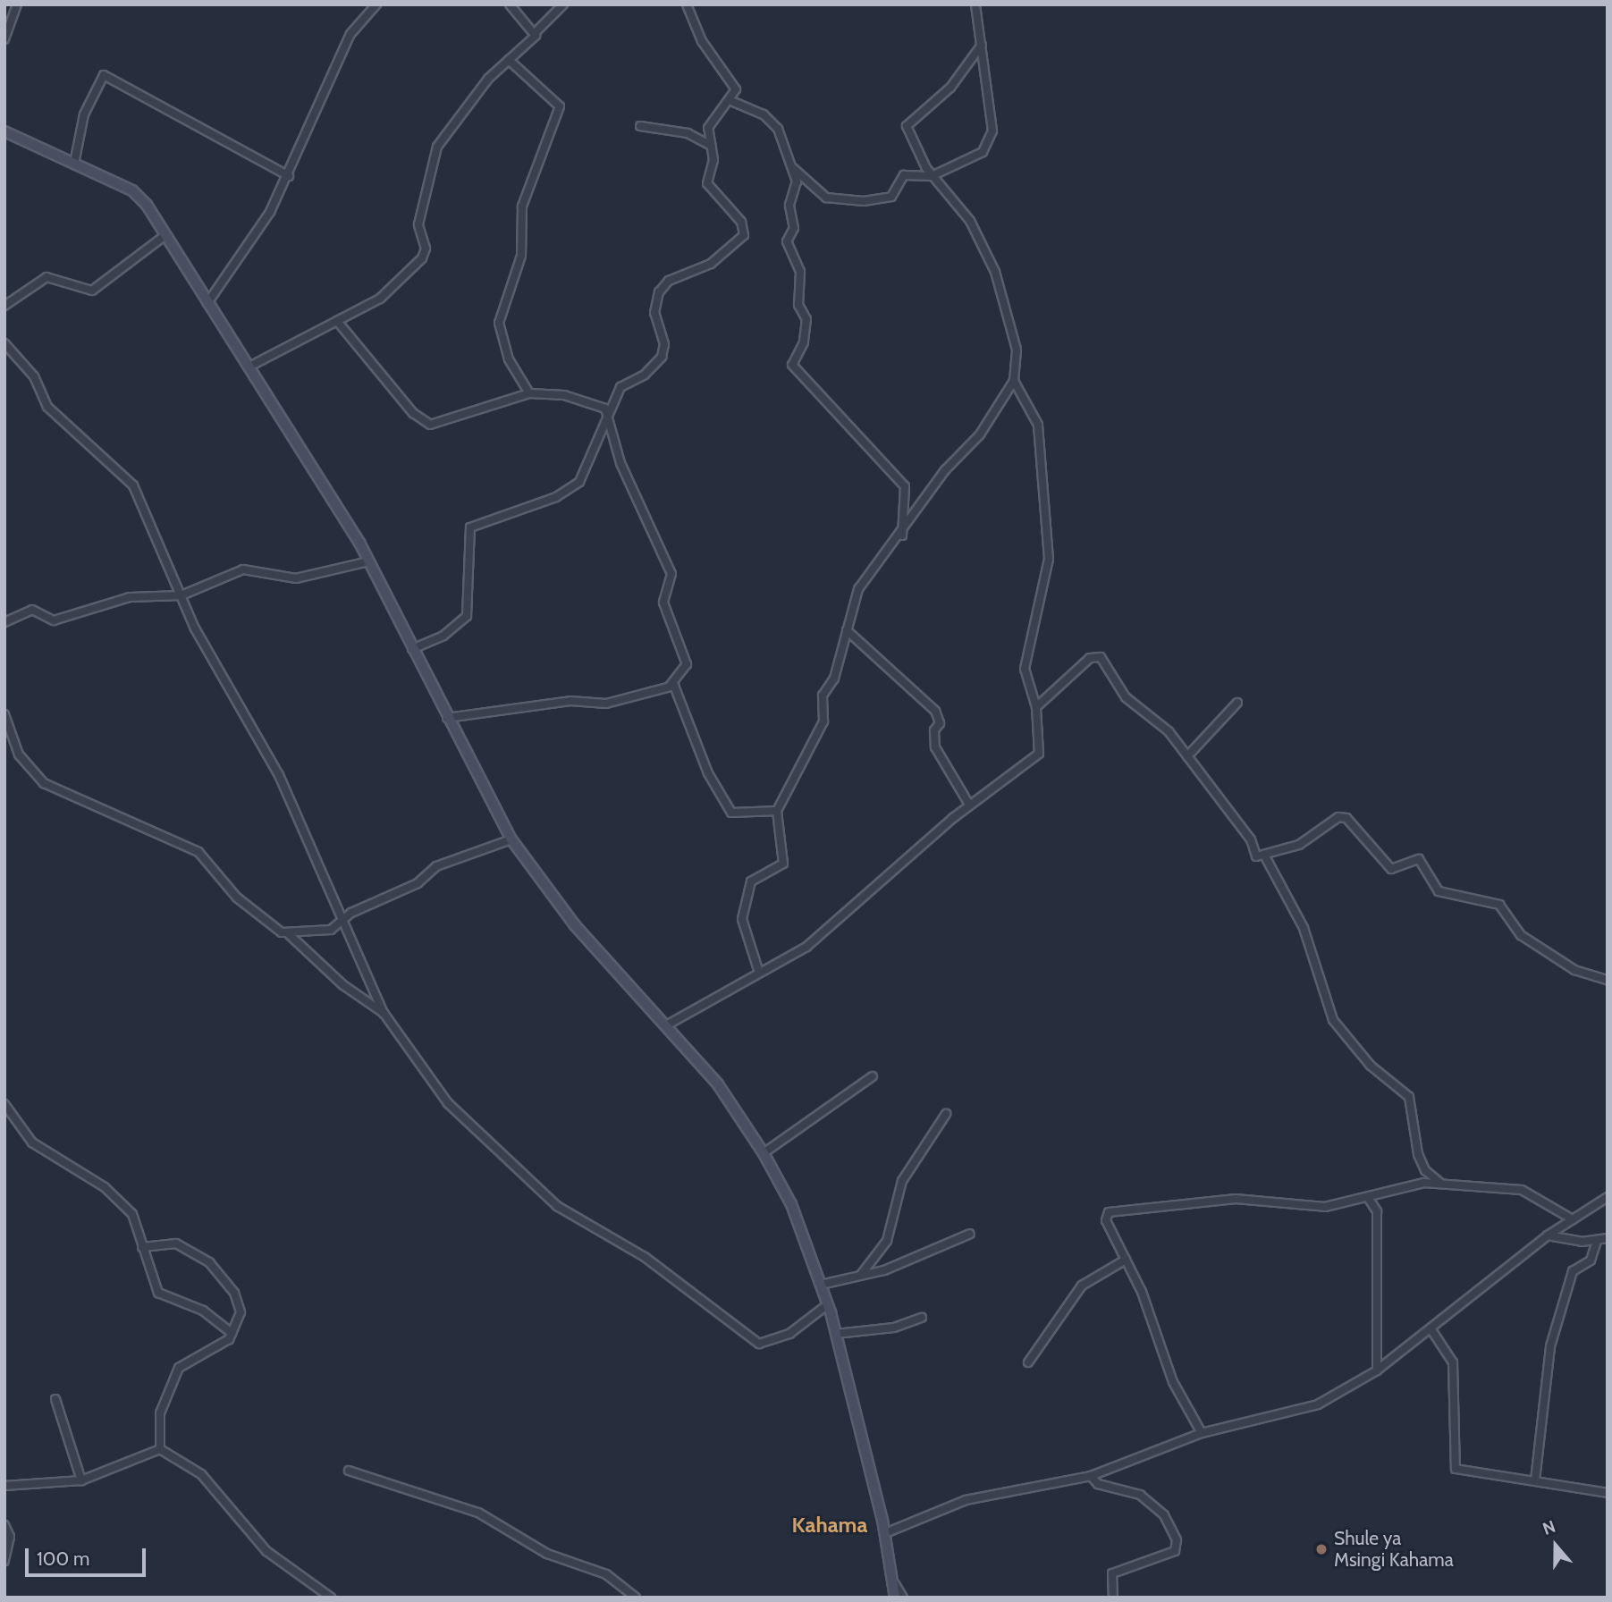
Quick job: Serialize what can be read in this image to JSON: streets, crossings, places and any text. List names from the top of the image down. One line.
{"districts":["Kahama"],"places":["Shule ya Msingi Kahama"],"scale_bar":"100 m","north":"top"}
